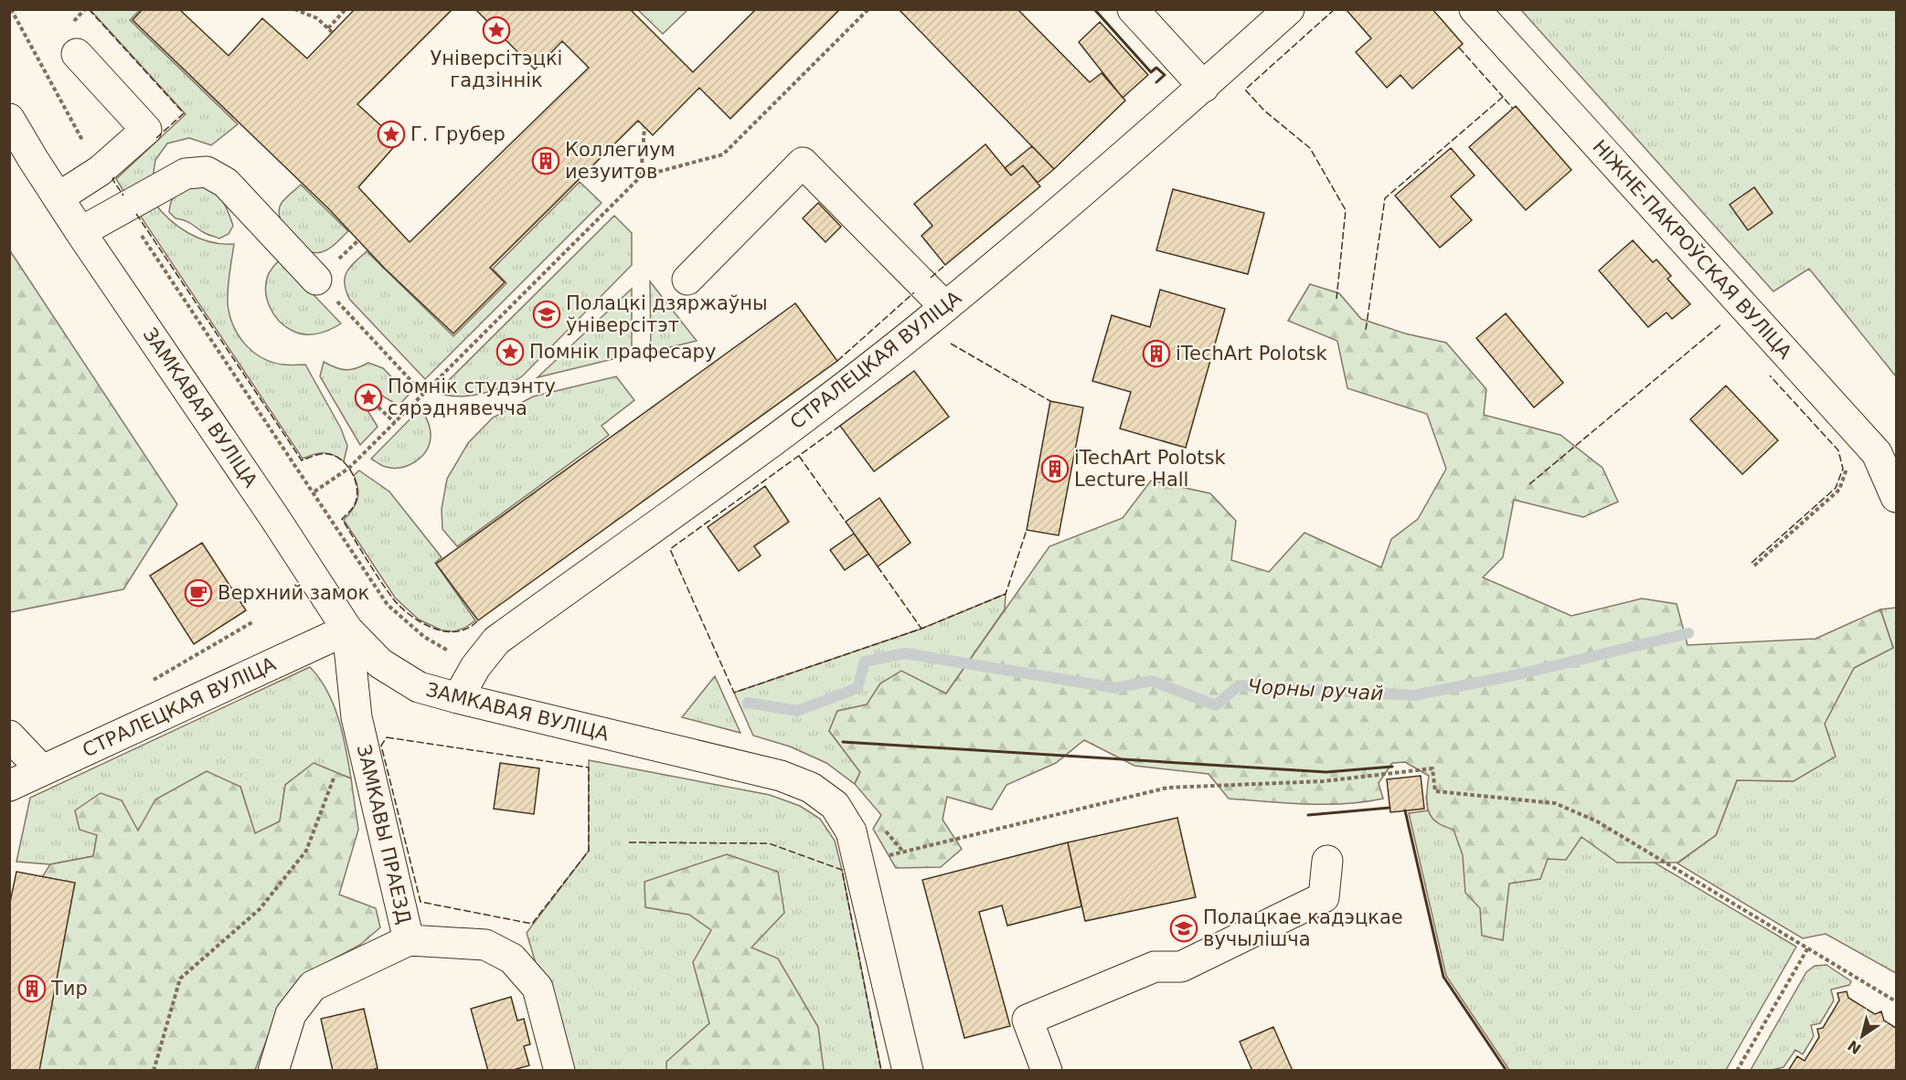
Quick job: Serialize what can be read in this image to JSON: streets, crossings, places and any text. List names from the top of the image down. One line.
{"streets":{"street":["НІЖНЕ-ПАКРОЎСКАЯ ВУЛІЦА","СТРАЛЕЦКАЯ ВУЛІЦА","ЗАМКАВАЯ ВУЛІЦА","ЗАМКАВЫ ПРАЕЗД"]},"crossings":[["СТРАЛЕЦКАЯ ВУЛІЦА","ЗАМКАВАЯ ВУЛІЦА"],["СТРАЛЕЦКАЯ ВУЛІЦА","ЗАМКАВЫ ПРАЕЗД"],["ЗАМКАВАЯ ВУЛІЦА","ЗАМКАВЫ ПРАЕЗД"]],"water":["Чорны ручай"],"places":{"place":["Універсітэцкі гадзіннік","Г. Грубер","Помнік прафесару","Помнік студэнту сярэднявечча"],"building":["Коллегиум иезуитов","iTechArt Polotsk","iTechArt Polotsk Lecture Hall","Тир"],"school or university":["Полацкі дзяржаўны ўніверсітэт","Полацкае кадэцкае вучылішча"],"cafe":["Верхний замок"]},"north":"bottom left"}
